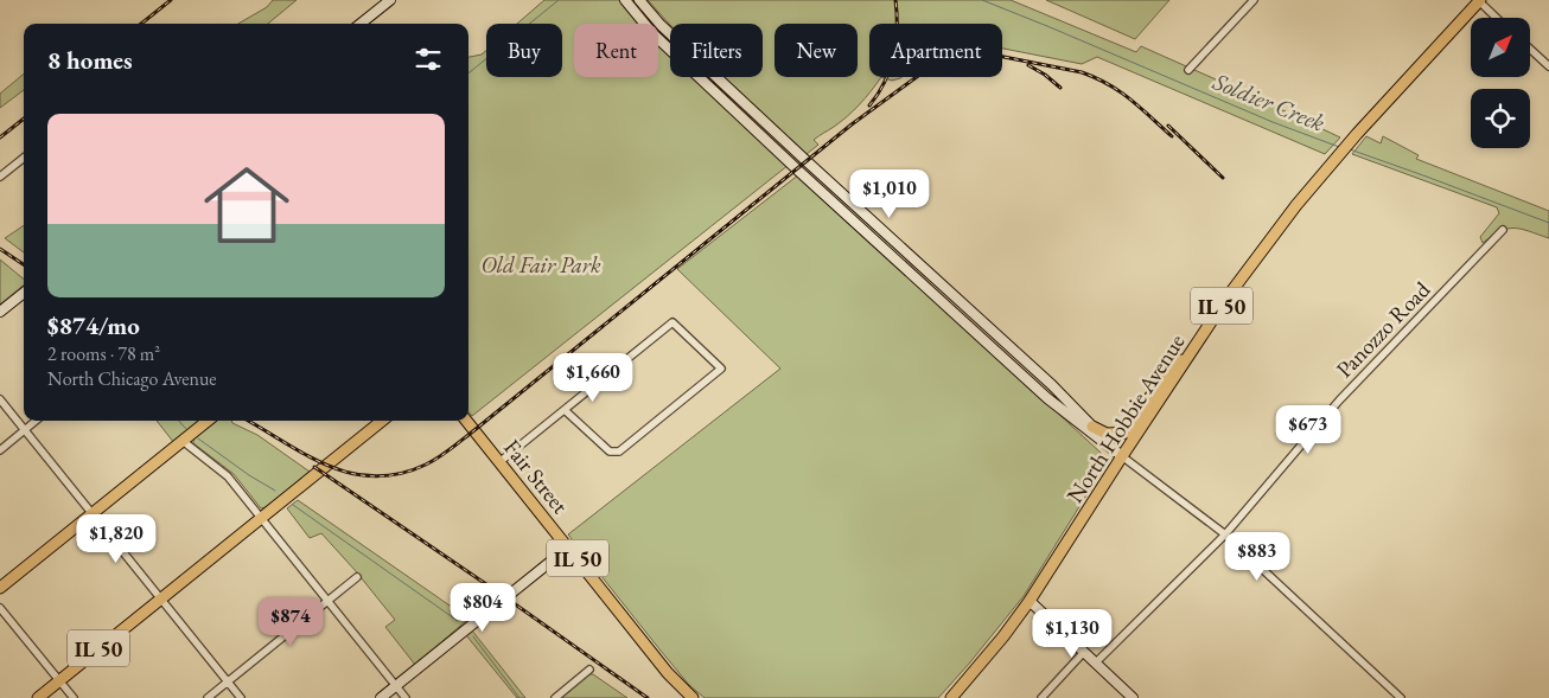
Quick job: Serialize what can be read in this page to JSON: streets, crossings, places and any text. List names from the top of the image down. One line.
{"streets":{"main road":["IL 50","North Hobbie Avenue","Fair Street"],"street":["Panozzo Road"]},"water":["Soldier Creek"],"parks":["Old Fair Park"],"north":"top right","page":{"chip":["Buy","Rent","Filters","New","Apartment"],"heading":"8 homes","list":[{"name":"$874/mo","note":"2 rooms · 78 m² · North Chicago Avenue"}],"price":["$1,010","$1,660","$673","$1,820","$883","$804","$874","$1,130"]}}
